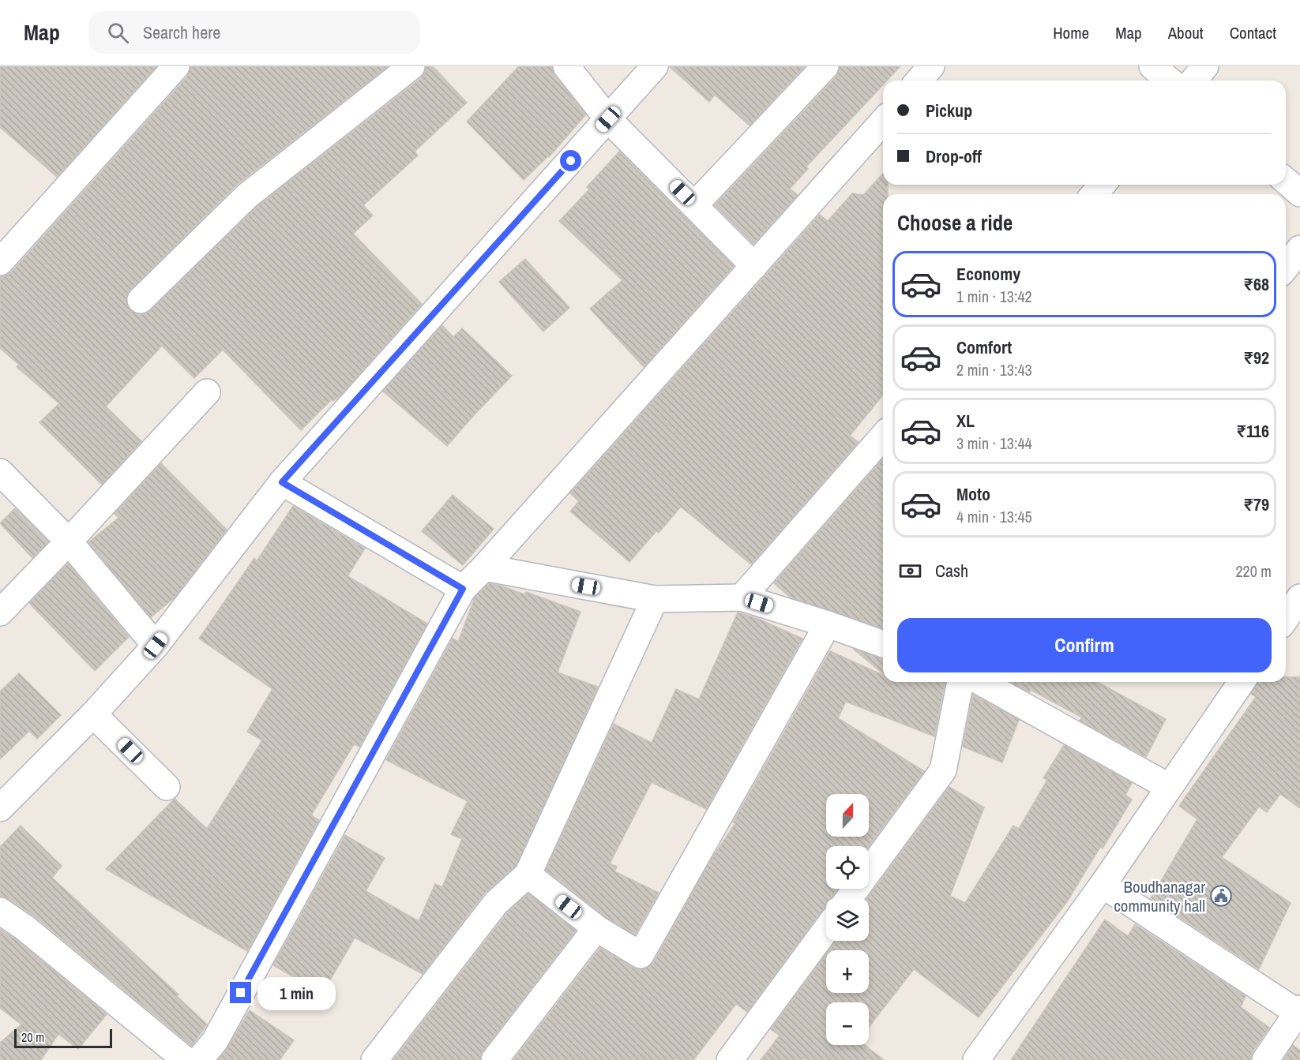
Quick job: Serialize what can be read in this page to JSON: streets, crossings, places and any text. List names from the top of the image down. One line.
{"places":{"public building":["Boudhanagar community hall"]},"scale_bar":"20 m","north":"top","page":{"header":"Map","search":"Search here","nav":["Home","Map","About","Contact"],"banner":["Pickup","Drop-off"],"heading":"Choose a ride","list":[{"name":"Economy","note":"1 min · 13:42","value":"₹68"},{"name":"Comfort","note":"2 min · 13:43","value":"₹92"},{"name":"XL","note":"3 min · 13:44","value":"₹116"},{"name":"Moto","note":"4 min · 13:45","value":"₹79"}],"pay":["Cash","220 m"],"buttons":"Confirm","map_buttons":["+","−"],"bubble":"1 min","scale":"20 m"}}
